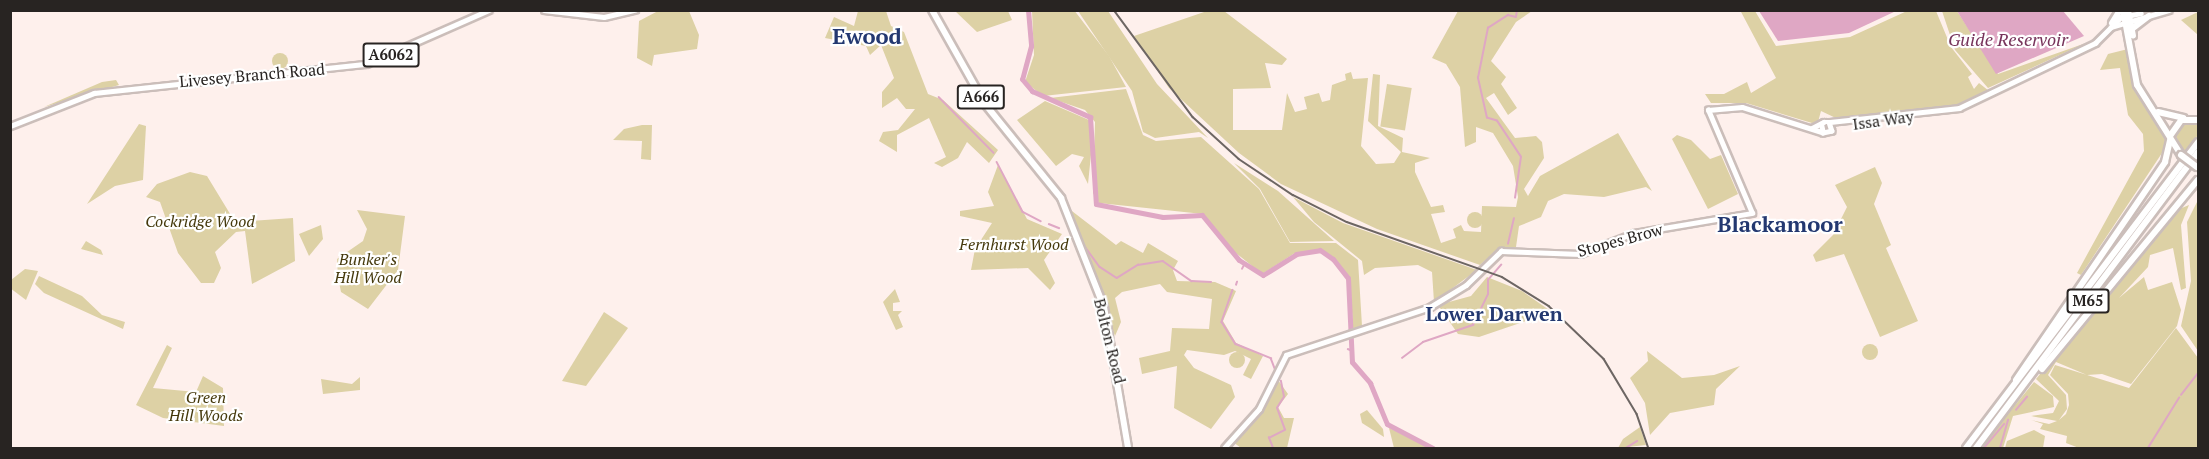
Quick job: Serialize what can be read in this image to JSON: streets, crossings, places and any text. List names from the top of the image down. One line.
{"streets":{"highway":["A666","M65","Bolton Road"],"main road":["A6062","Livesey Branch Road","Issa Way","Stopes Brow"]},"districts":["Ewood","Blackamoor","Lower Darwen"],"water":["Guide Reservoir"],"parks":["Cockridge Wood","Fernhurst Wood","Bunker's Hill Wood","Green Hill Woods"]}
